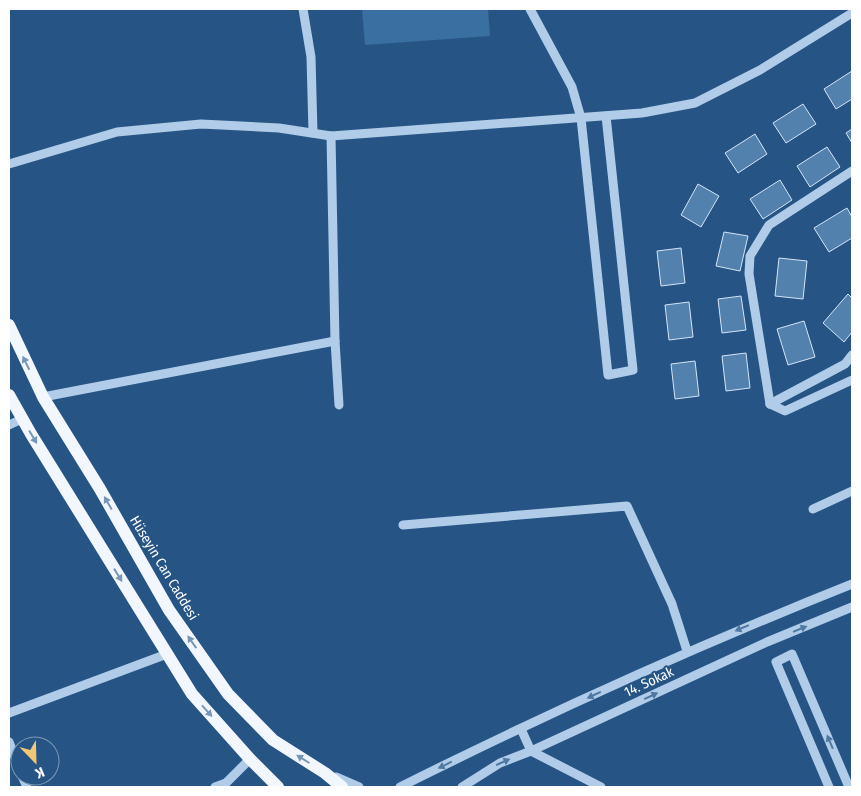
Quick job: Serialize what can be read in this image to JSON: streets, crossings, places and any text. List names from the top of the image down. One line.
{"streets":{"main road":["Hüseyin Can Caddesi"],"street":["14. Sokak"]},"north":"bottom right"}
